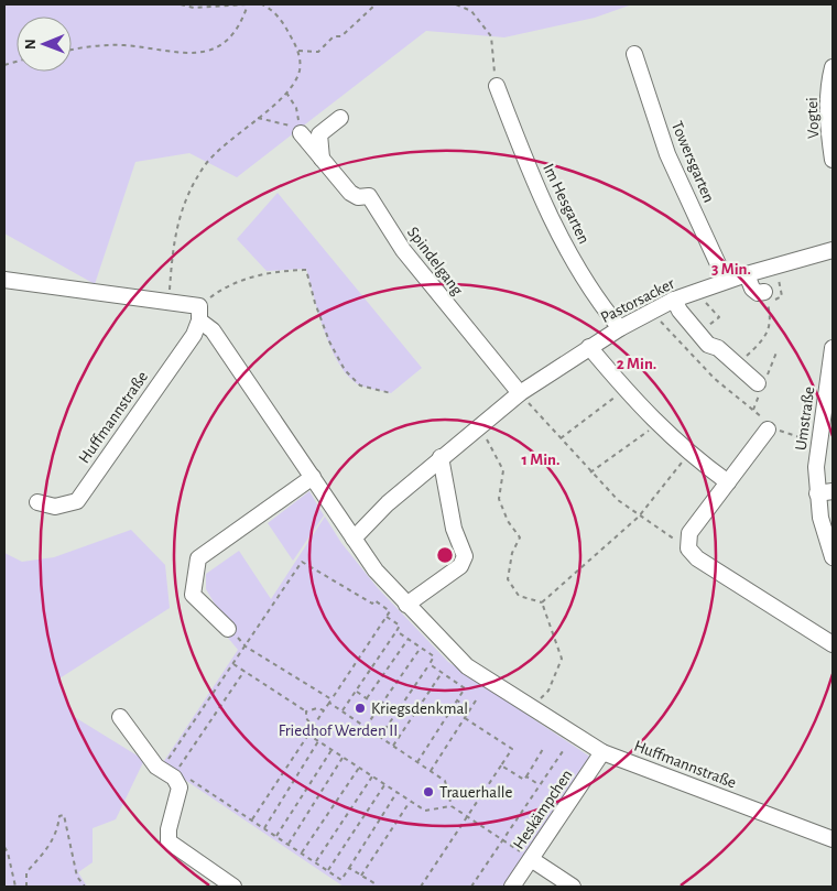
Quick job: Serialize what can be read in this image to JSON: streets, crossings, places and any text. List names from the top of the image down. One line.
{"streets":{"street":["Vogtei","Towersgarten","Im Hesgarten","Spindelgang","Pastorsacker","Huffmannstraße","Umstraße","Heskämpchen"]},"crossings":[["Towersgarten","Pastorsacker"],["Im Hesgarten","Pastorsacker"],["Spindelgang","Pastorsacker"],["Pastorsacker","Huffmannstraße"],["Huffmannstraße","Heskämpchen"]],"parks":["Friedhof Werden II"],"places":["Kriegsdenkmal","Trauerhalle"],"north":"left","rings":["3 Min.","2 Min.","1 Min."]}
